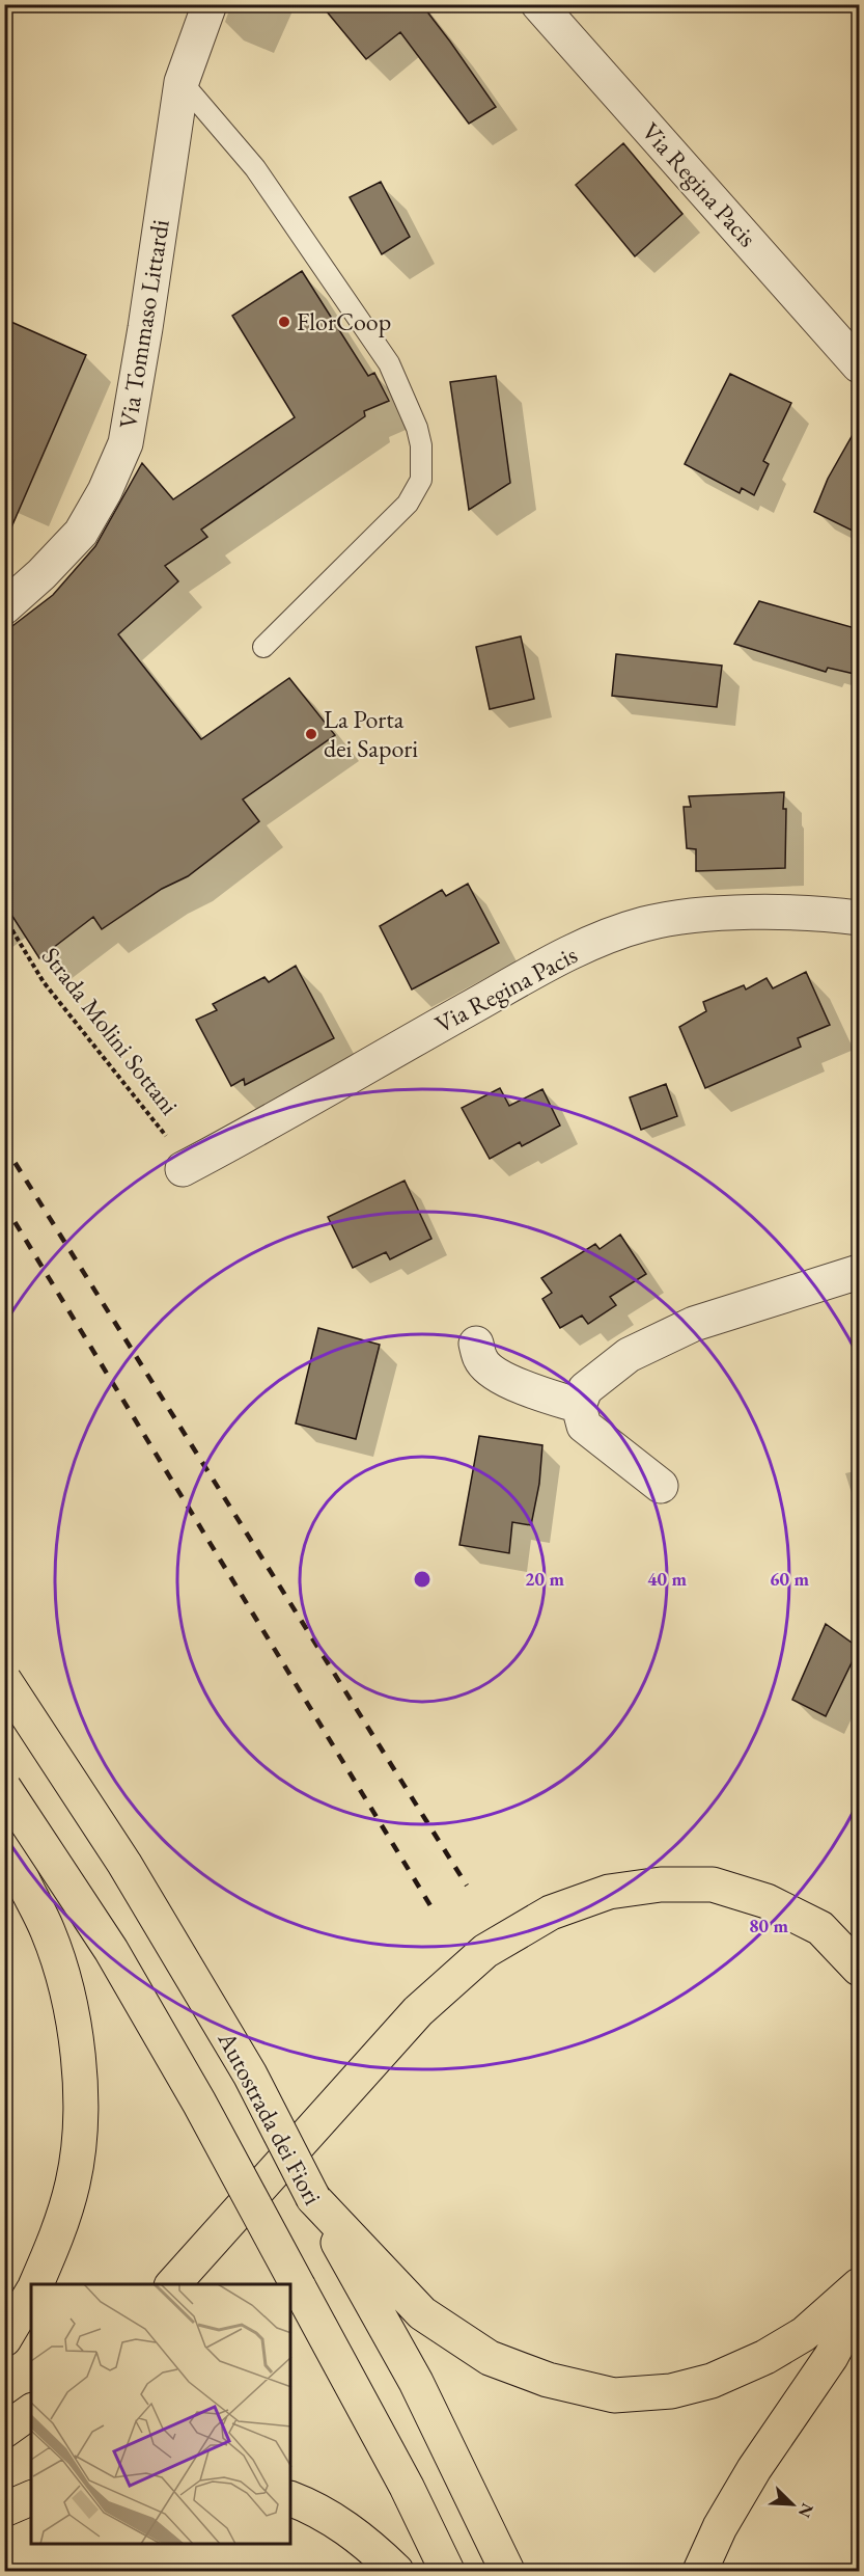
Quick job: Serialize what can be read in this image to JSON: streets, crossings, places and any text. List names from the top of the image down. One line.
{"streets":{"highway":["Autostrada dei Fiori"],"street":["Via Regina Pacis","Via Tommaso Littardi"],"path":["Strada Molini Sottani"]},"crossings":[["Via Regina Pacis","Strada Molini Sottani"]],"places":["FlorCoop","La Porta dei Sapori"],"north":"bottom right","rings":["20 m","40 m","60 m","80 m"]}
